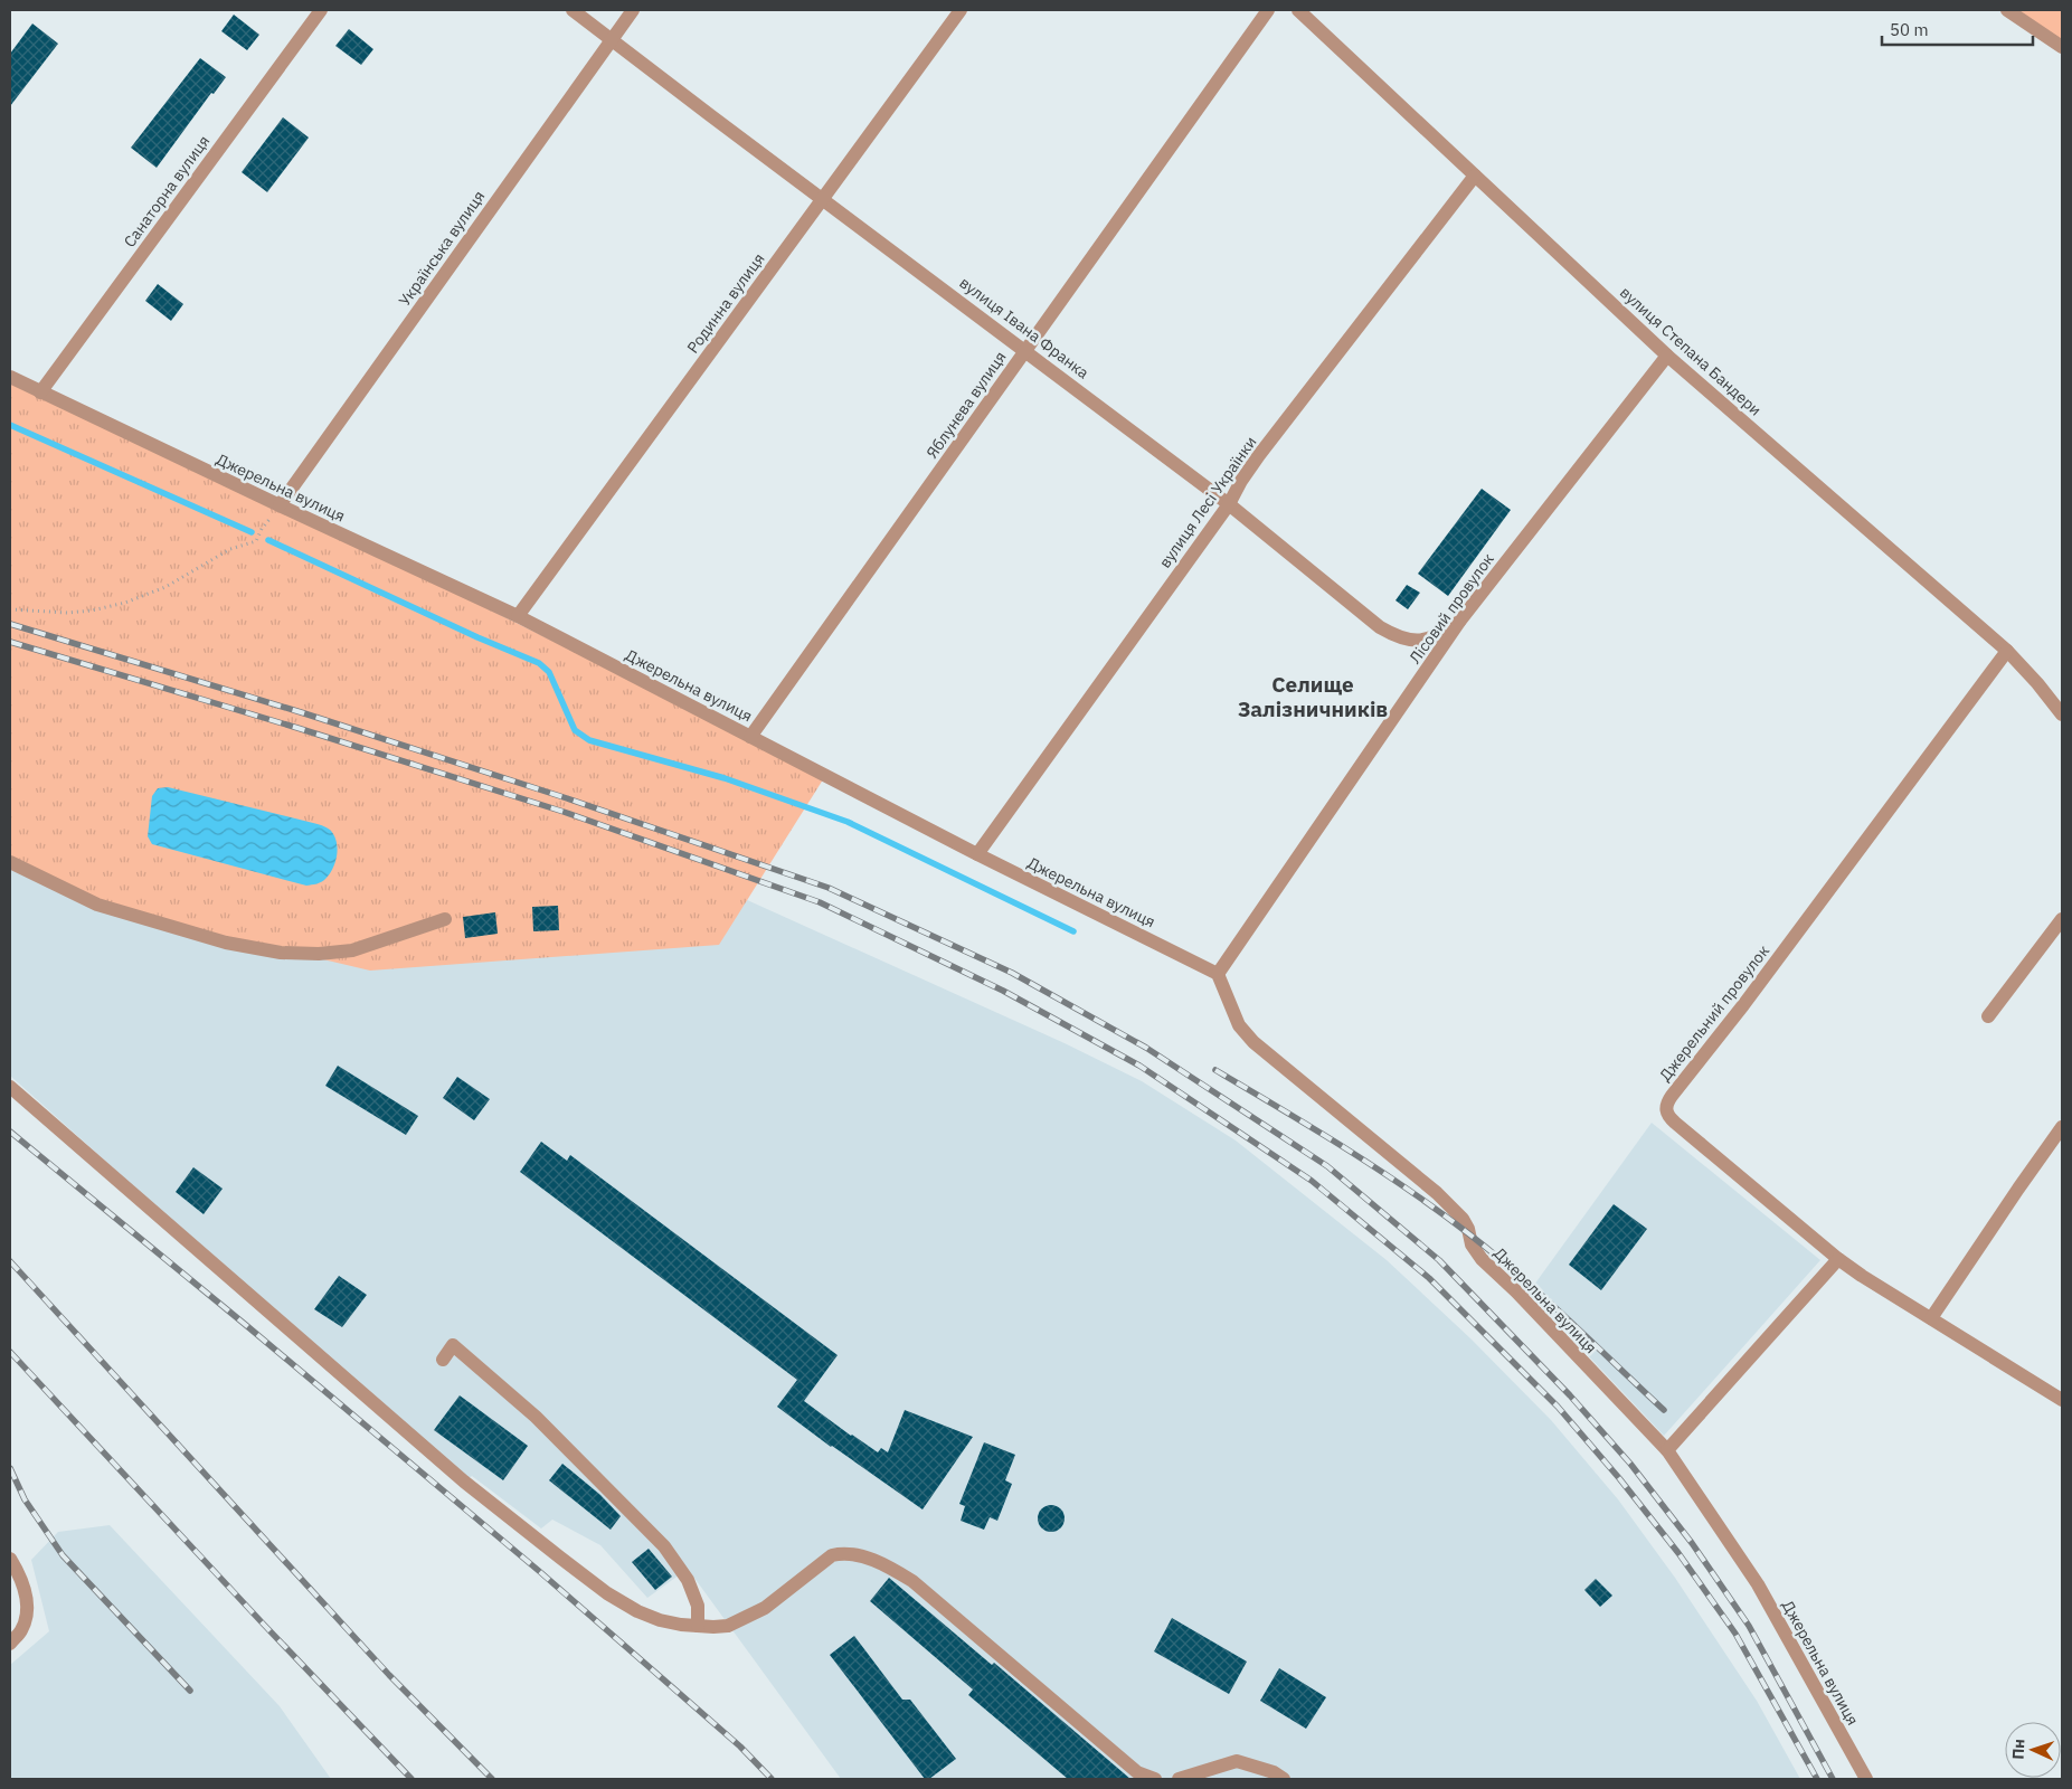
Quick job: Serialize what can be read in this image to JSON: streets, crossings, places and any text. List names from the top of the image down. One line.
{"streets":{"street":["Санаторна вулиця","Українська вулиця","Родинна вулиця","вулиця Івана Франка","вулиця Степана Бандери","Яблунева вулиця","Джерельна вулиця","вулиця Лесі Українки","Лісовий провулок","Джерельний провулок"]},"crossings":[["Санаторна вулиця","Джерельна вулиця"],["Українська вулиця","вулиця Івана Франка"],["Українська вулиця","Джерельна вулиця"],["Родинна вулиця","вулиця Івана Франка"],["Родинна вулиця","Джерельна вулиця"],["вулиця Івана Франка","Яблунева вулиця"],["вулиця Івана Франка","вулиця Лесі Українки"],["вулиця Івана Франка","Лісовий провулок"],["вулиця Степана Бандери","вулиця Лесі Українки"],["вулиця Степана Бандери","Лісовий провулок"],["вулиця Степана Бандери","Джерельний провулок"],["Яблунева вулиця","Джерельна вулиця"],["Джерельна вулиця","вулиця Лесі Українки"],["Джерельна вулиця","Лісовий провулок"]],"districts":["Селище Залізничників"],"scale_bar":"50 m","north":"left"}
